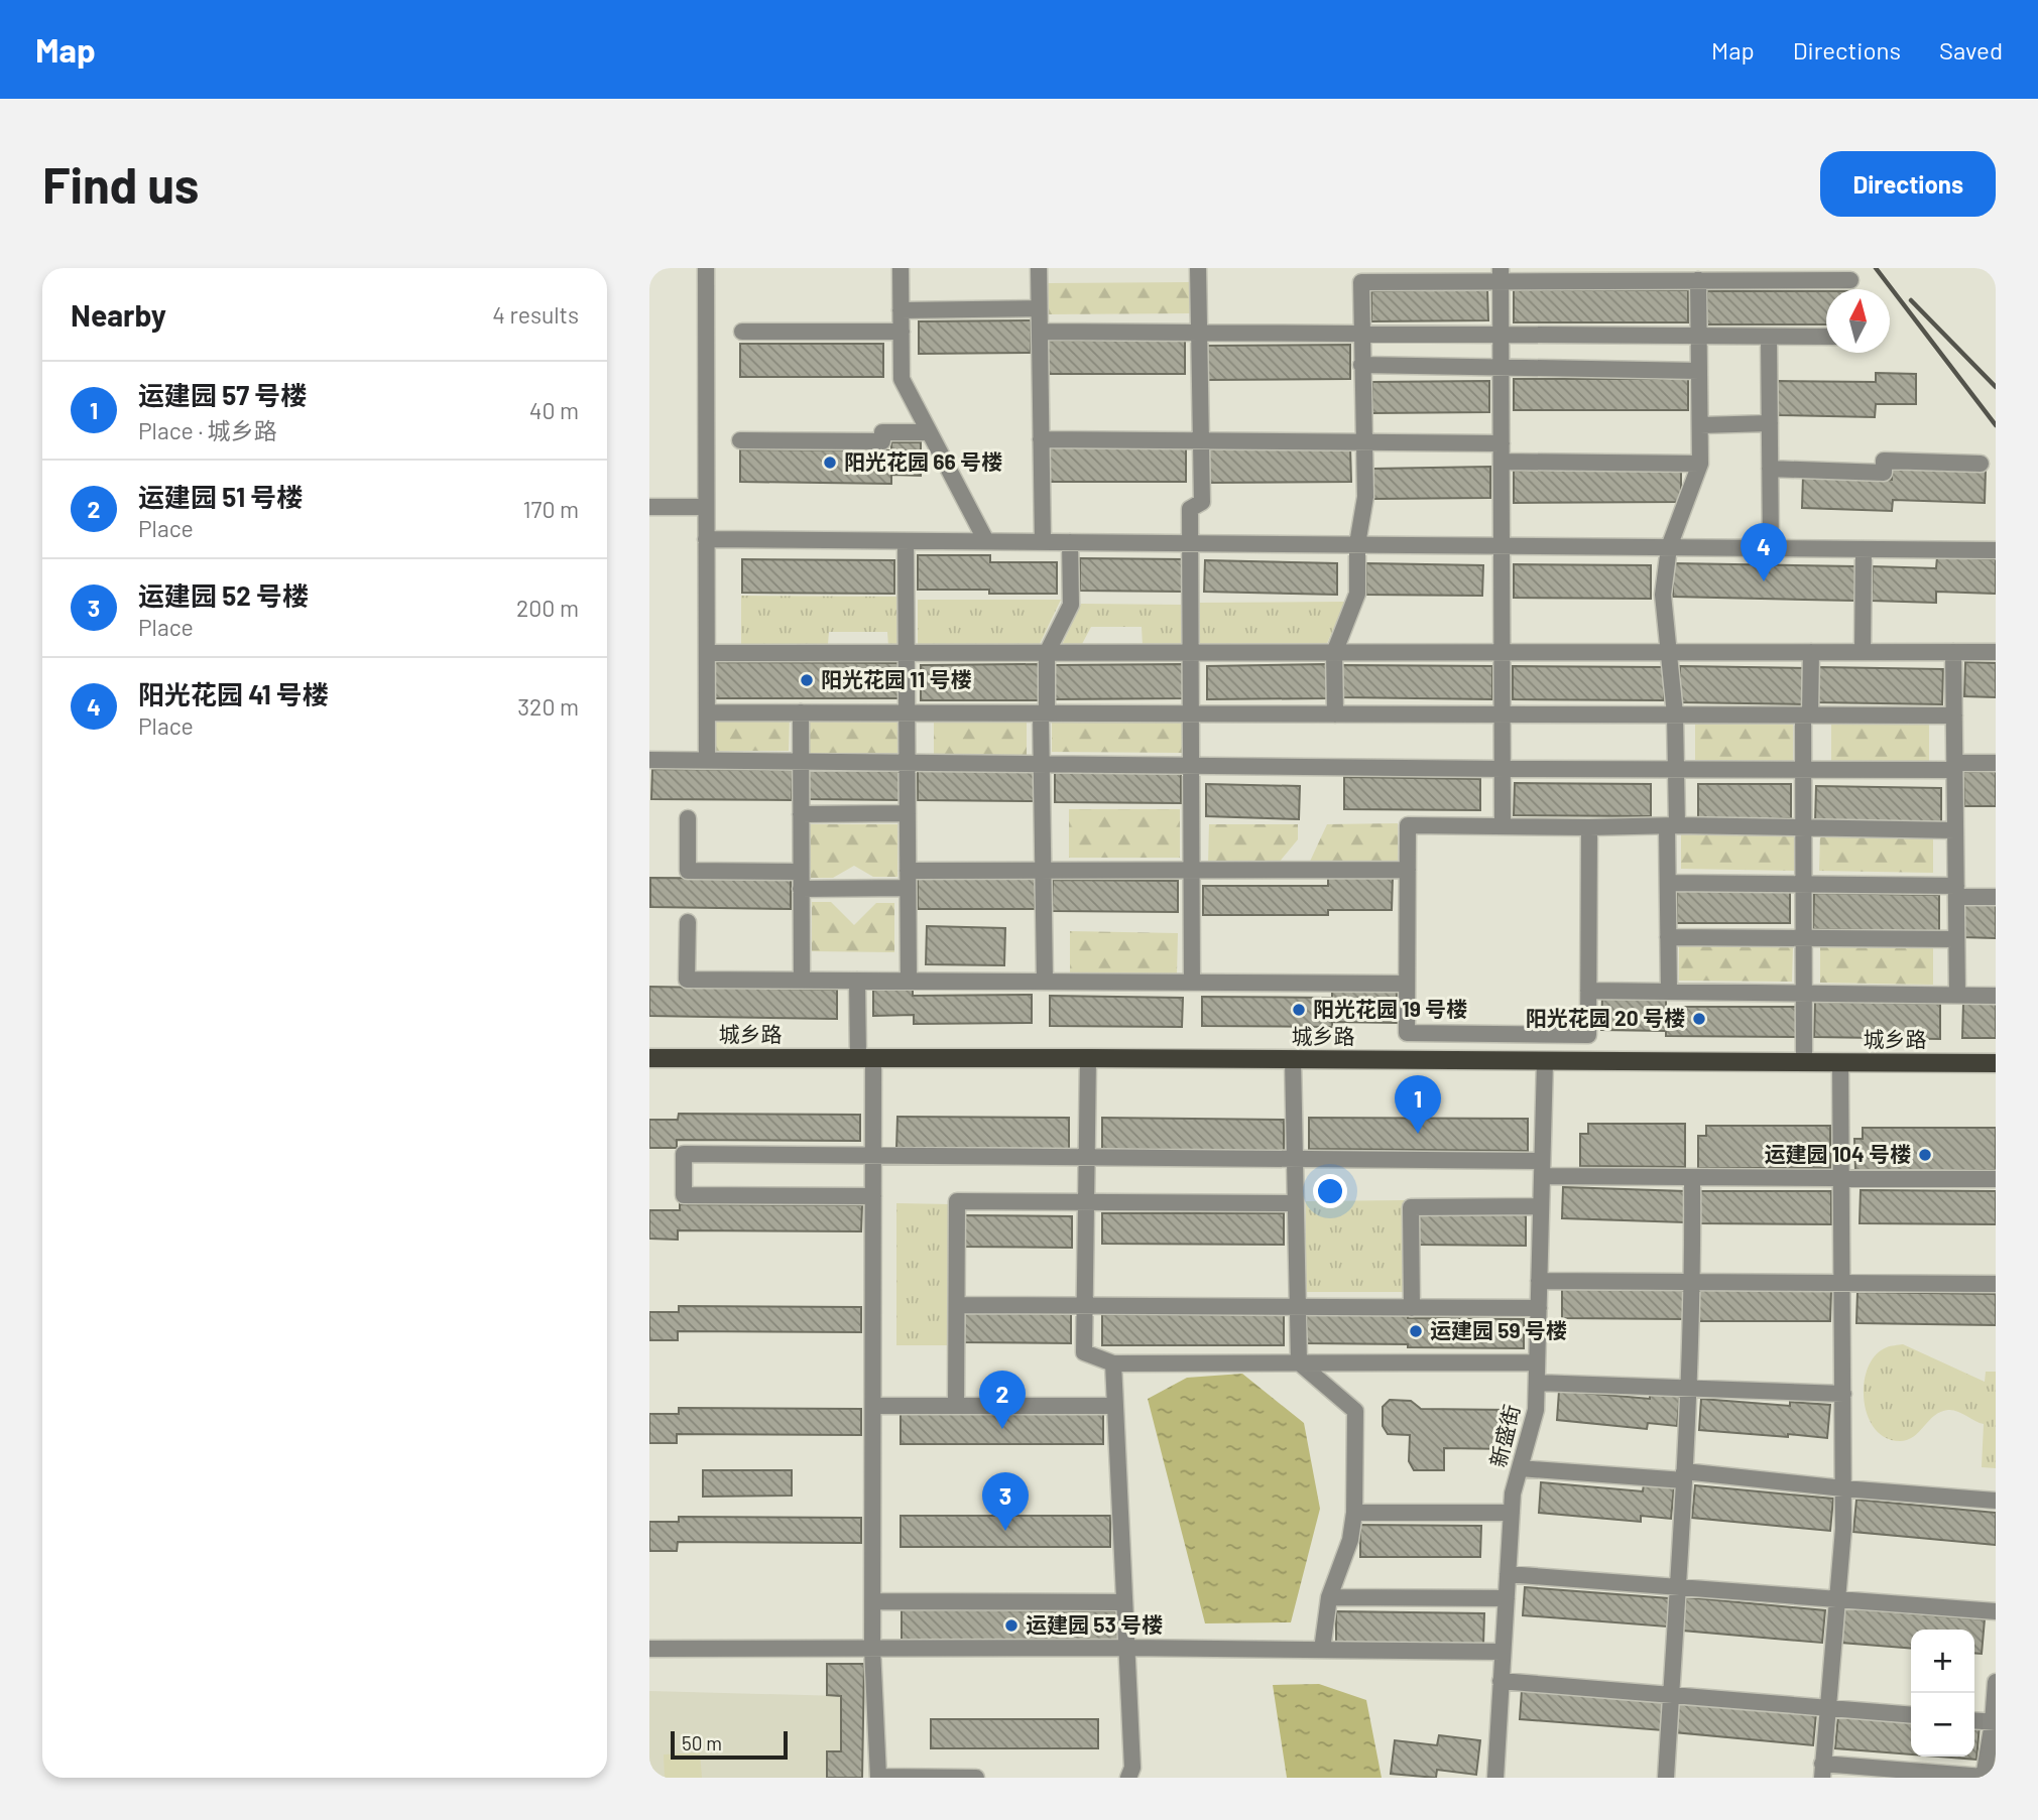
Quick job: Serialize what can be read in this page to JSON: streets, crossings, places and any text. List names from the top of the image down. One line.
{"streets":{"main road":["城乡路"],"street":["新盛街"]},"crossings":[["城乡路","新盛街"]],"places":["阳光花园 66 号楼","阳光花园 11 号楼","阳光花园 19 号楼","阳光花园 20 号楼","运建园 104 号楼","运建园 59 号楼","运建园 53 号楼"],"scale_bar":"50 m","north":"top","page":{"header":"Map","nav":["Map","Directions","Saved"],"buttons":"Directions","title":"Find us","heading":["Nearby","4 results"],"list":[{"mark":"1","name":"运建园 57 号楼","note":"Place · 城乡路","value":"40 m"},{"mark":"2","name":"运建园 51 号楼","note":"Place","value":"170 m"},{"mark":"3","name":"运建园 52 号楼","note":"Place","value":"200 m"},{"mark":"4","name":"阳光花园 41 号楼","note":"Place","value":"320 m"}],"pins":["4","1","2","3"],"map_buttons":["+","−"],"scale":"50 m"}}
